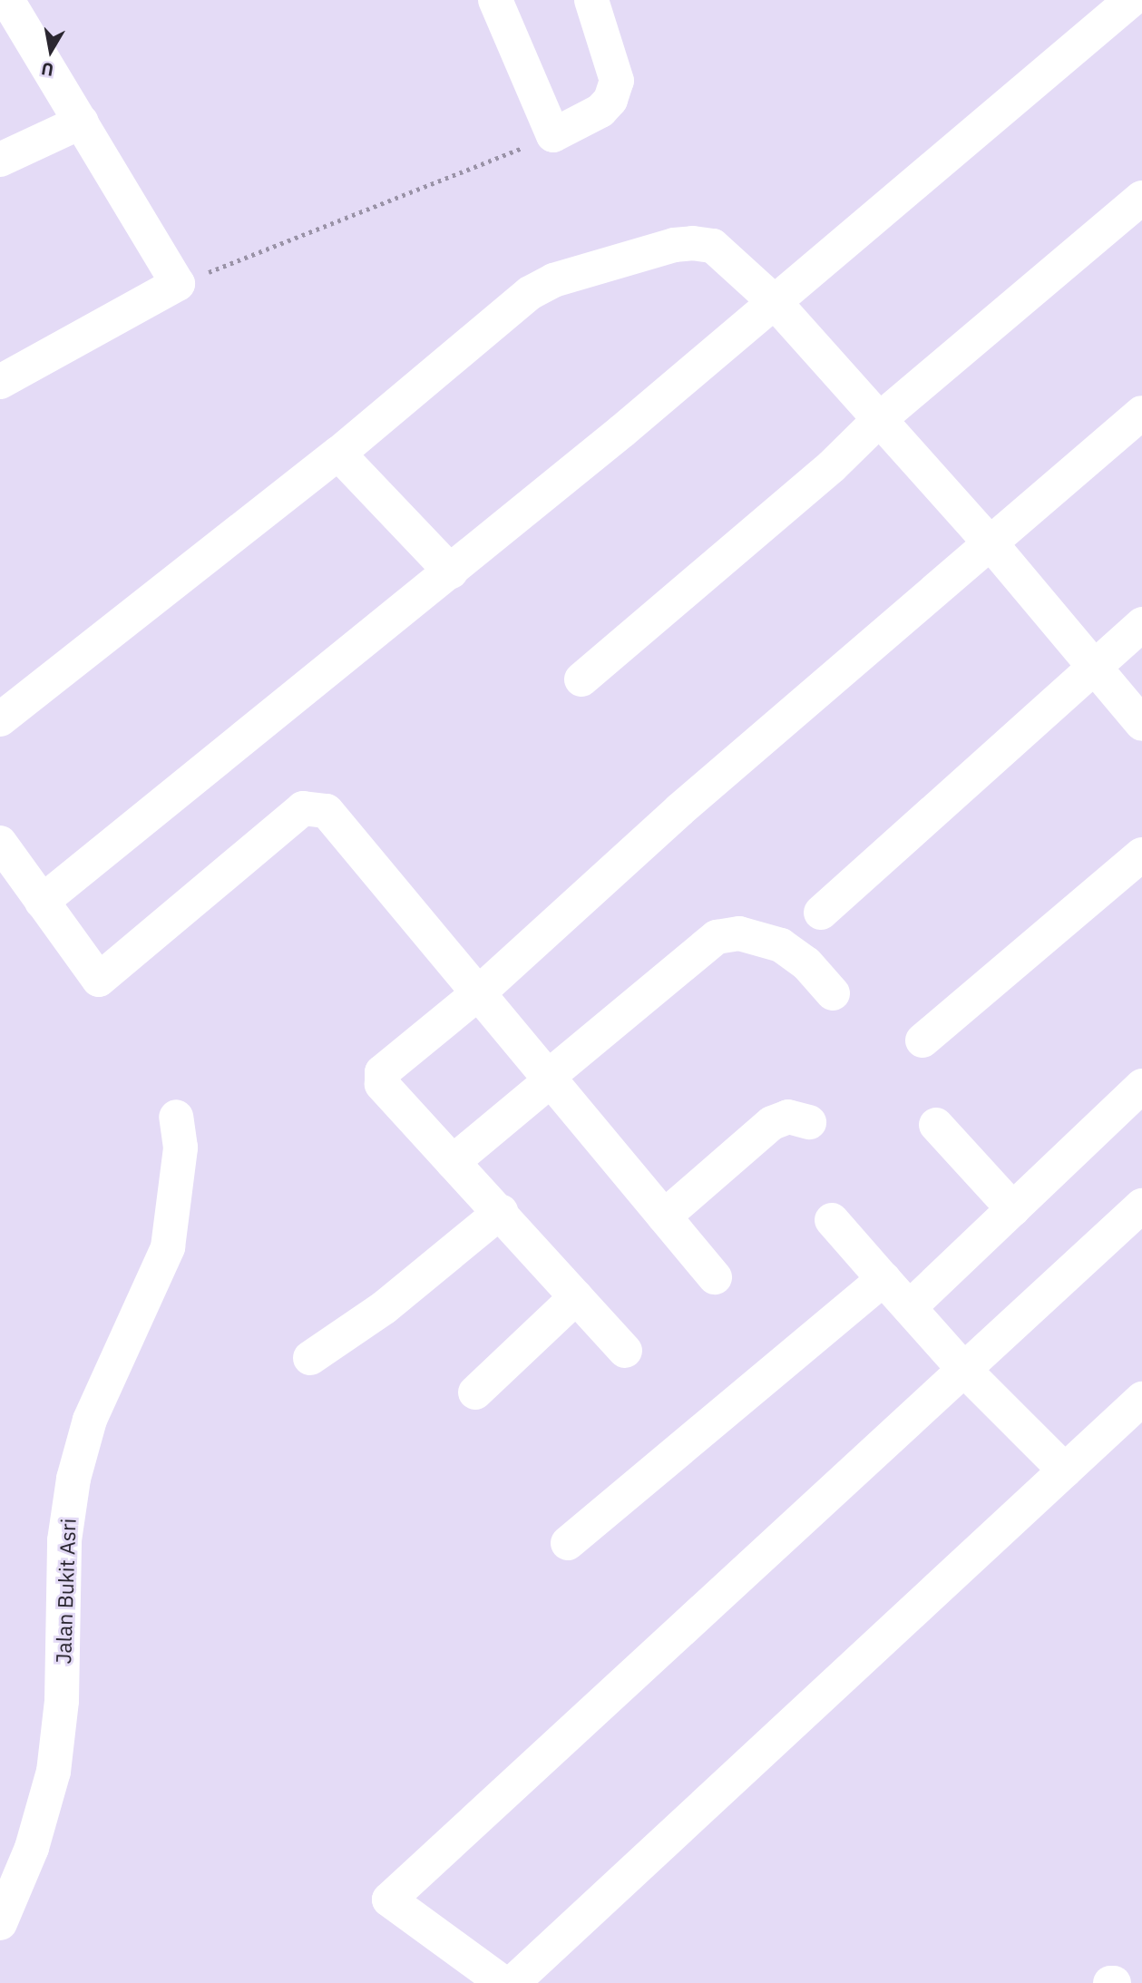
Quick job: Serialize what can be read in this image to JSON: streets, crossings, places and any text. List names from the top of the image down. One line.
{"streets":{"street":["Jalan Bukit Asri"]},"north":"bottom"}
